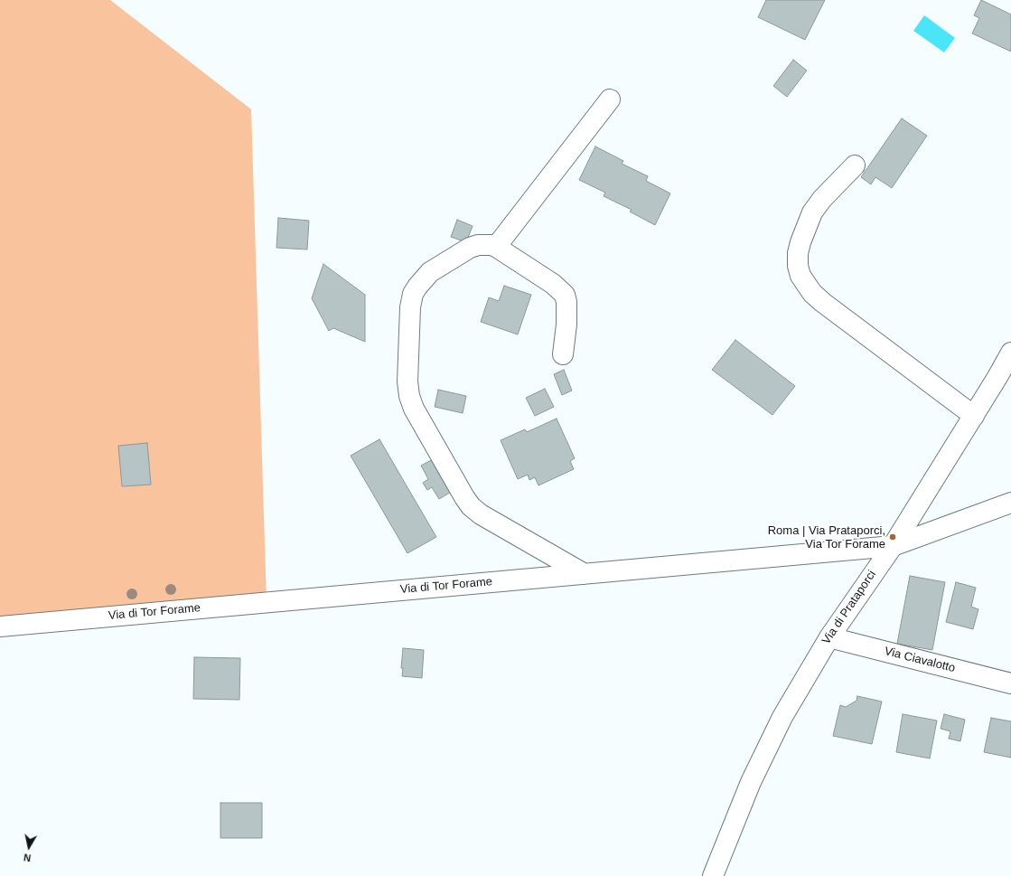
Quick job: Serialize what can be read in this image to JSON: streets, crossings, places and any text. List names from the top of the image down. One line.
{"streets":{"street":["Via di Tor Forame","Via di Prataporci","Via Ciavalotto"]},"crossings":[["Via di Tor Forame","Via di Prataporci"],["Via di Prataporci","Via Ciavalotto"]],"places":["Roma | Via Prataporci, Via Tor Forame"],"north":"bottom"}
